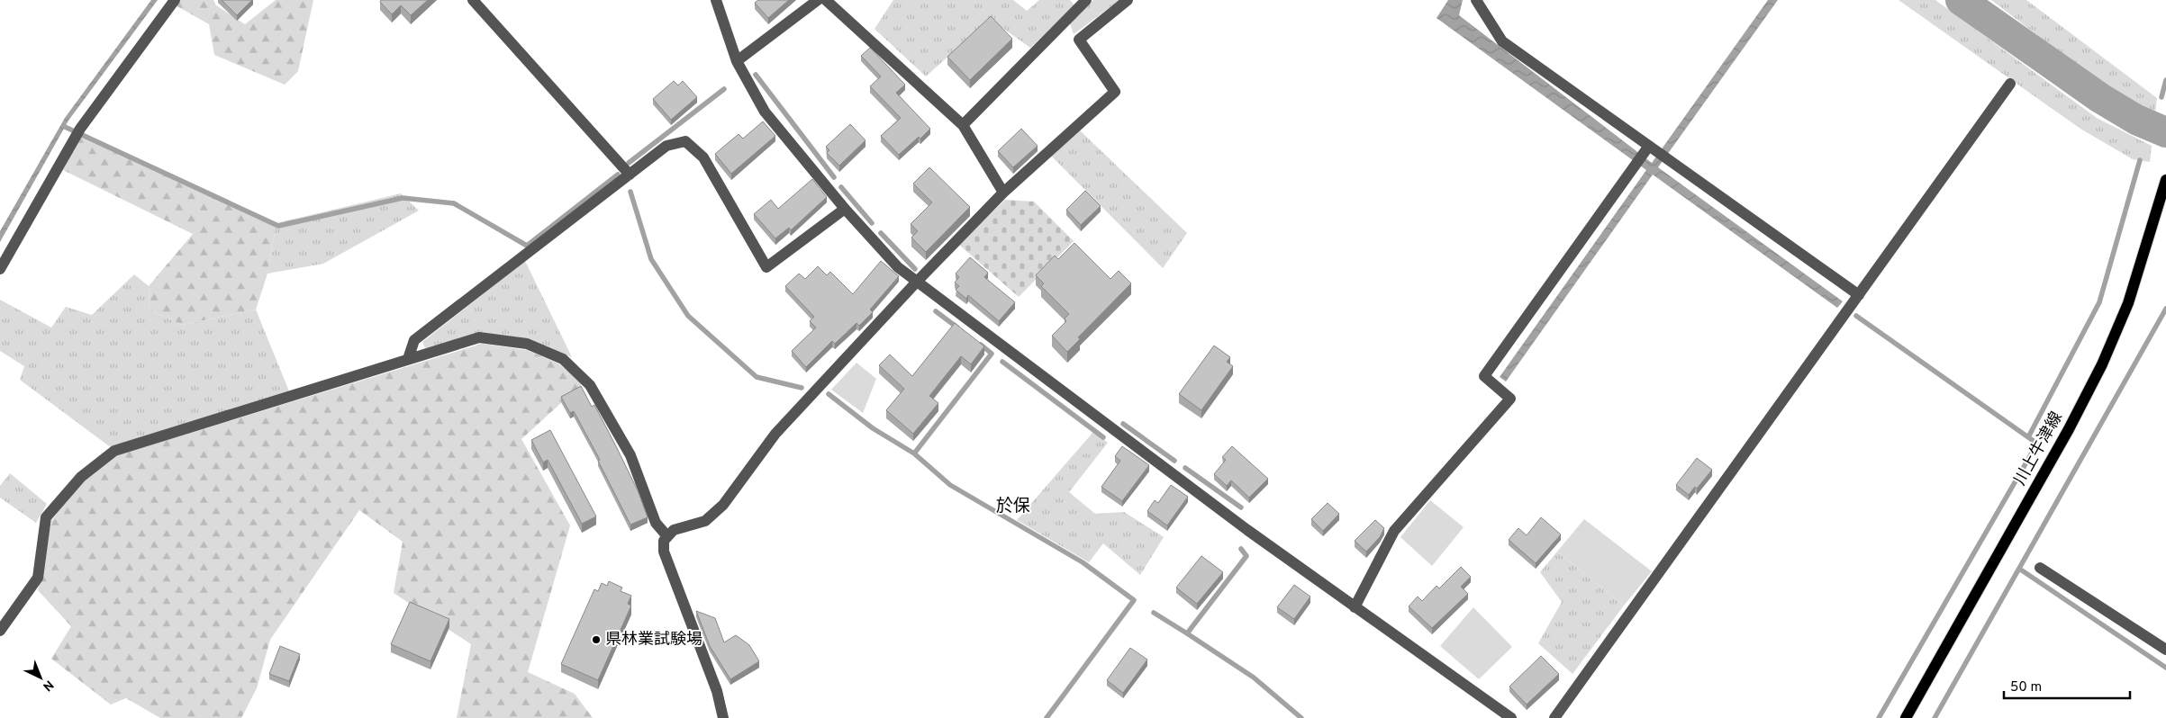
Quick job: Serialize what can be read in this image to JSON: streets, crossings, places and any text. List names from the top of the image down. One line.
{"streets":{"main road":["川上牛津線"]},"districts":["於保"],"places":["県林業試験場"],"scale_bar":"50 m","north":"bottom right"}
